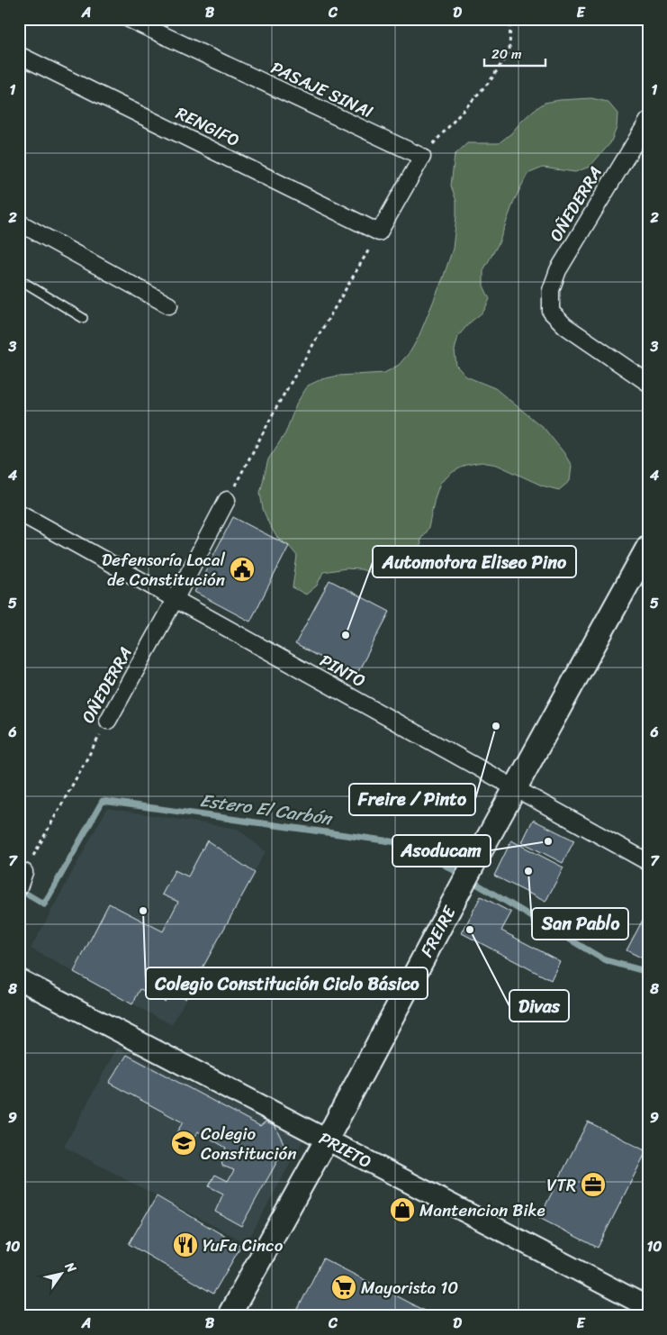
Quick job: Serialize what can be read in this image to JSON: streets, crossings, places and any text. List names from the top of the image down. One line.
{"streets":{"main road":["FREIRE"],"street":["PASAJE SINAI","RENGIFO","OÑEDERRA","PINTO","PRIETO"]},"crossings":[["OÑEDERRA","PINTO"],["PINTO","FREIRE"],["FREIRE","PRIETO"]],"water":["Estero El Carbón"],"places":{"public building":["Defensoría Local de Constitución"],"other":["Automotora Eliseo Pino","Freire / Pinto","Asoducam","San Pablo","Colegio Constitución Ciclo Básico","Divas"],"school or university":["Colegio Constitución"],"office":["VTR"],"shop":["Mantencion Bike"],"restaurant":["YuFa Cinco"],"supermarket":["Mayorista 10"]},"scale_bar":"20 m","north":"top right","grid":{"columns":["A","B","C","D","E"],"rows":["1","2","3","4","5","6","7","8","9","10"]}}
